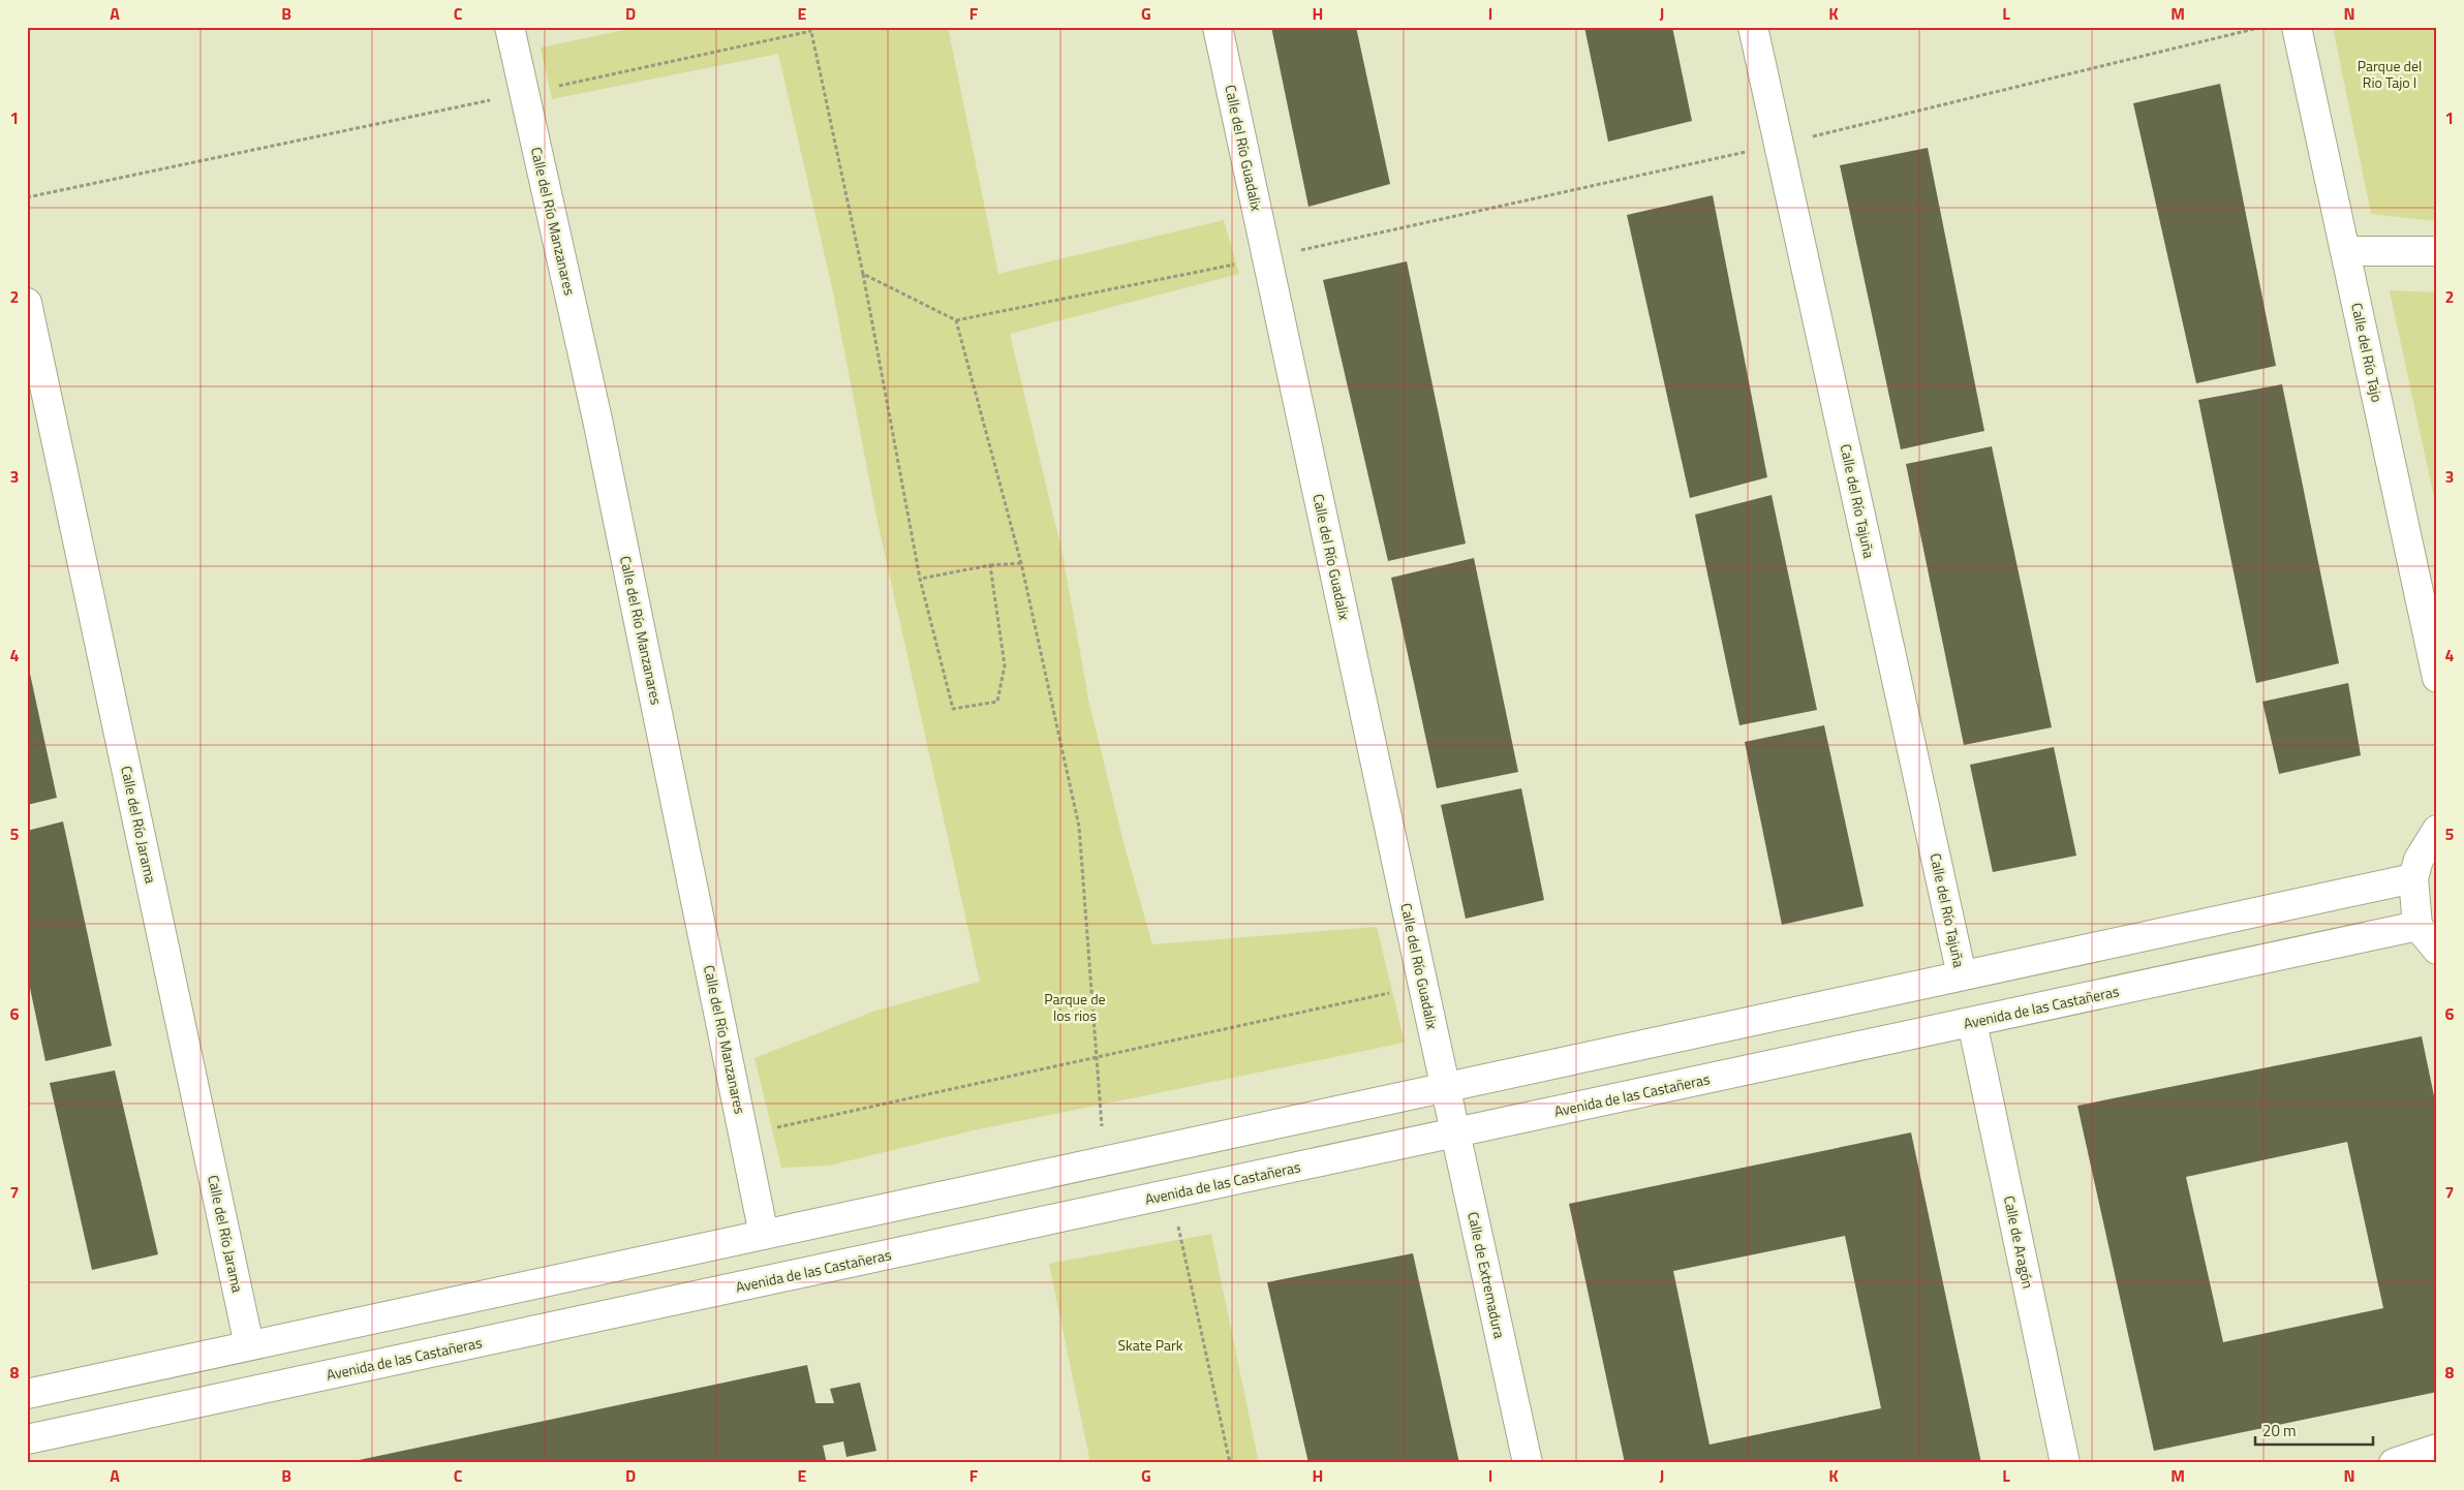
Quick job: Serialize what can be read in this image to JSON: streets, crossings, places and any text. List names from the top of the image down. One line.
{"streets":{"street":["Calle del Río Guadalix","Calle del Río Manzanares","Calle del Río Tajo","Calle del Río Tajuña","Calle del Río Jarama","Avenida de las Castañeras","Calle de Aragón","Calle de Extremadura"]},"crossings":[["Calle del Río Guadalix","Calle de Extremadura"],["Avenida de las Castañeras","Calle de Aragón"],["Avenida de las Castañeras","Calle de Extremadura"]],"parks":["Parque del Rio Tajo I","Parque de los rios","Skate Park"],"scale_bar":"20 m","grid":{"columns":["A","B","C","D","E","F","G","H","I","J","K","L","M","N"],"rows":["1","2","3","4","5","6","7","8"]}}
